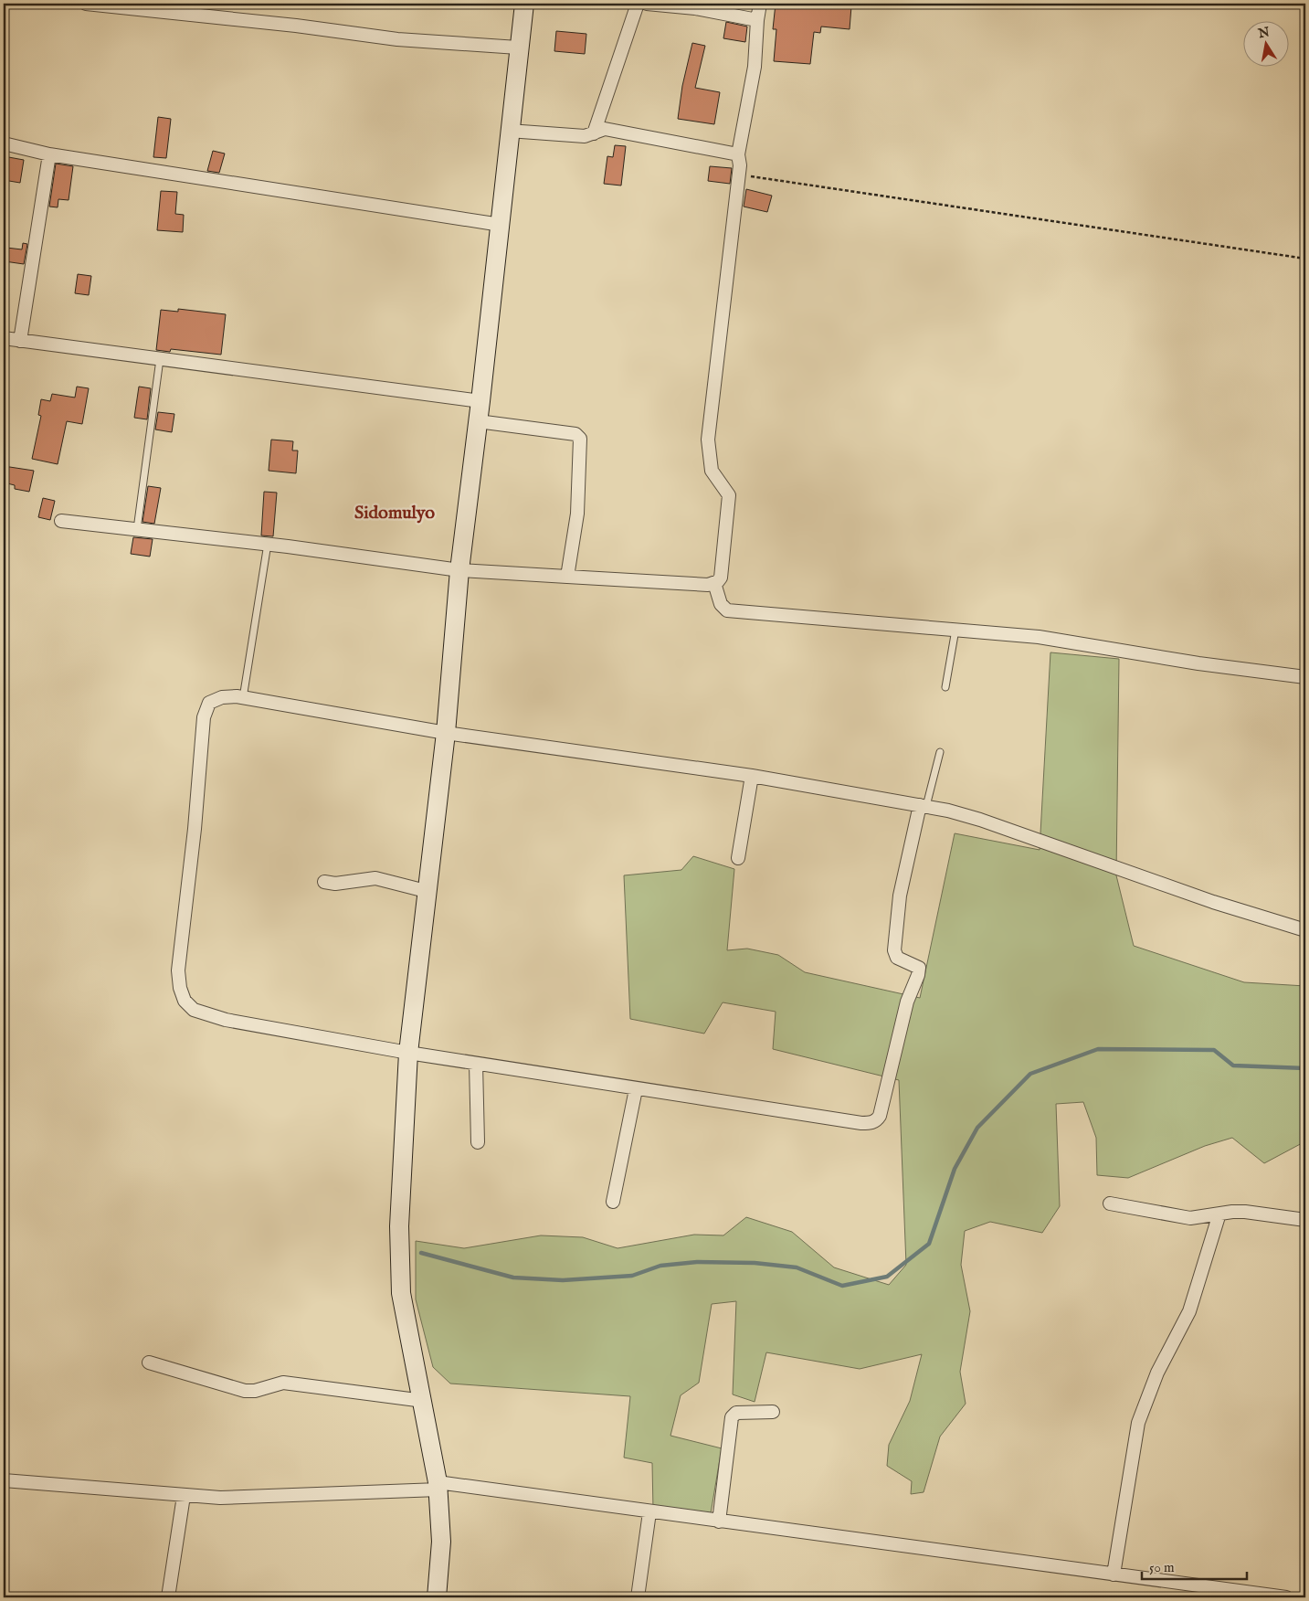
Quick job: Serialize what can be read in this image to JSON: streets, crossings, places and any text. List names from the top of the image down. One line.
{"districts":["Sidomulyo"],"scale_bar":"50 m","north":"top"}
